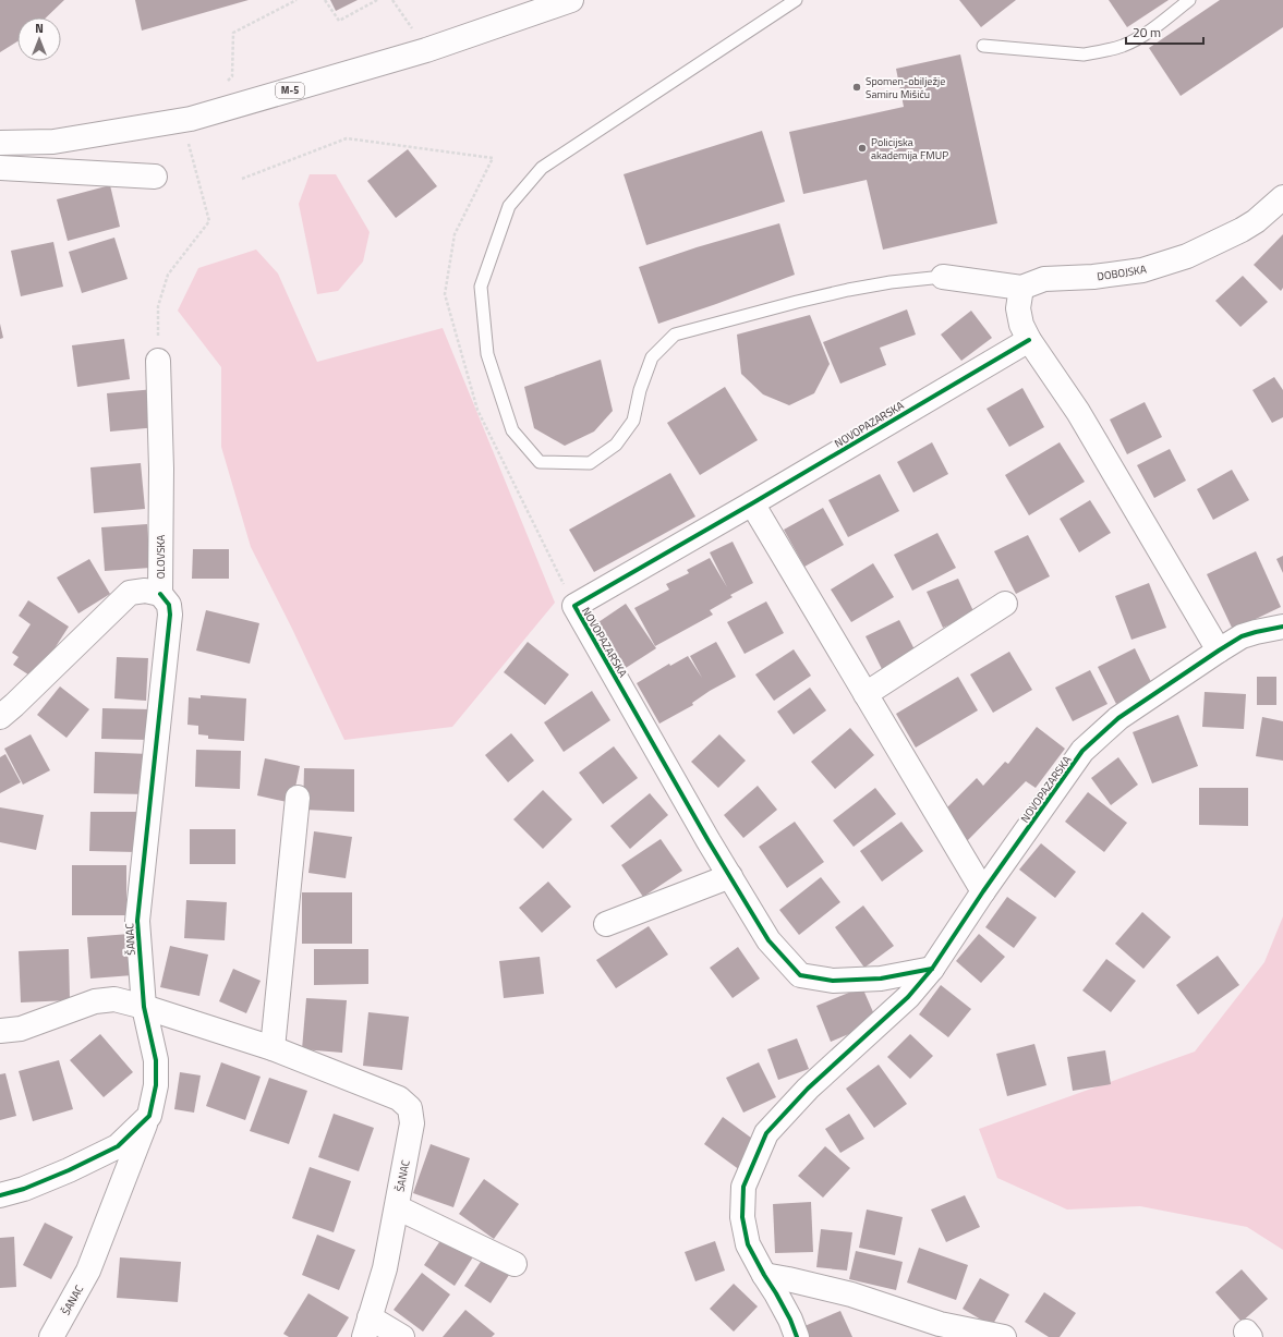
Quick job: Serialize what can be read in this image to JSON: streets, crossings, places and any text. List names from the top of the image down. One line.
{"streets":{"street":["M-5","DOBOJSKA","NOVOPAZARSKA","OLOVSKA","ŠANAC"]},"crossings":[["OLOVSKA","ŠANAC"]],"places":["Spomen-obilježje Samiru Mišiću","Policijska akademija FMUP"],"scale_bar":"20 m","north":"top"}
